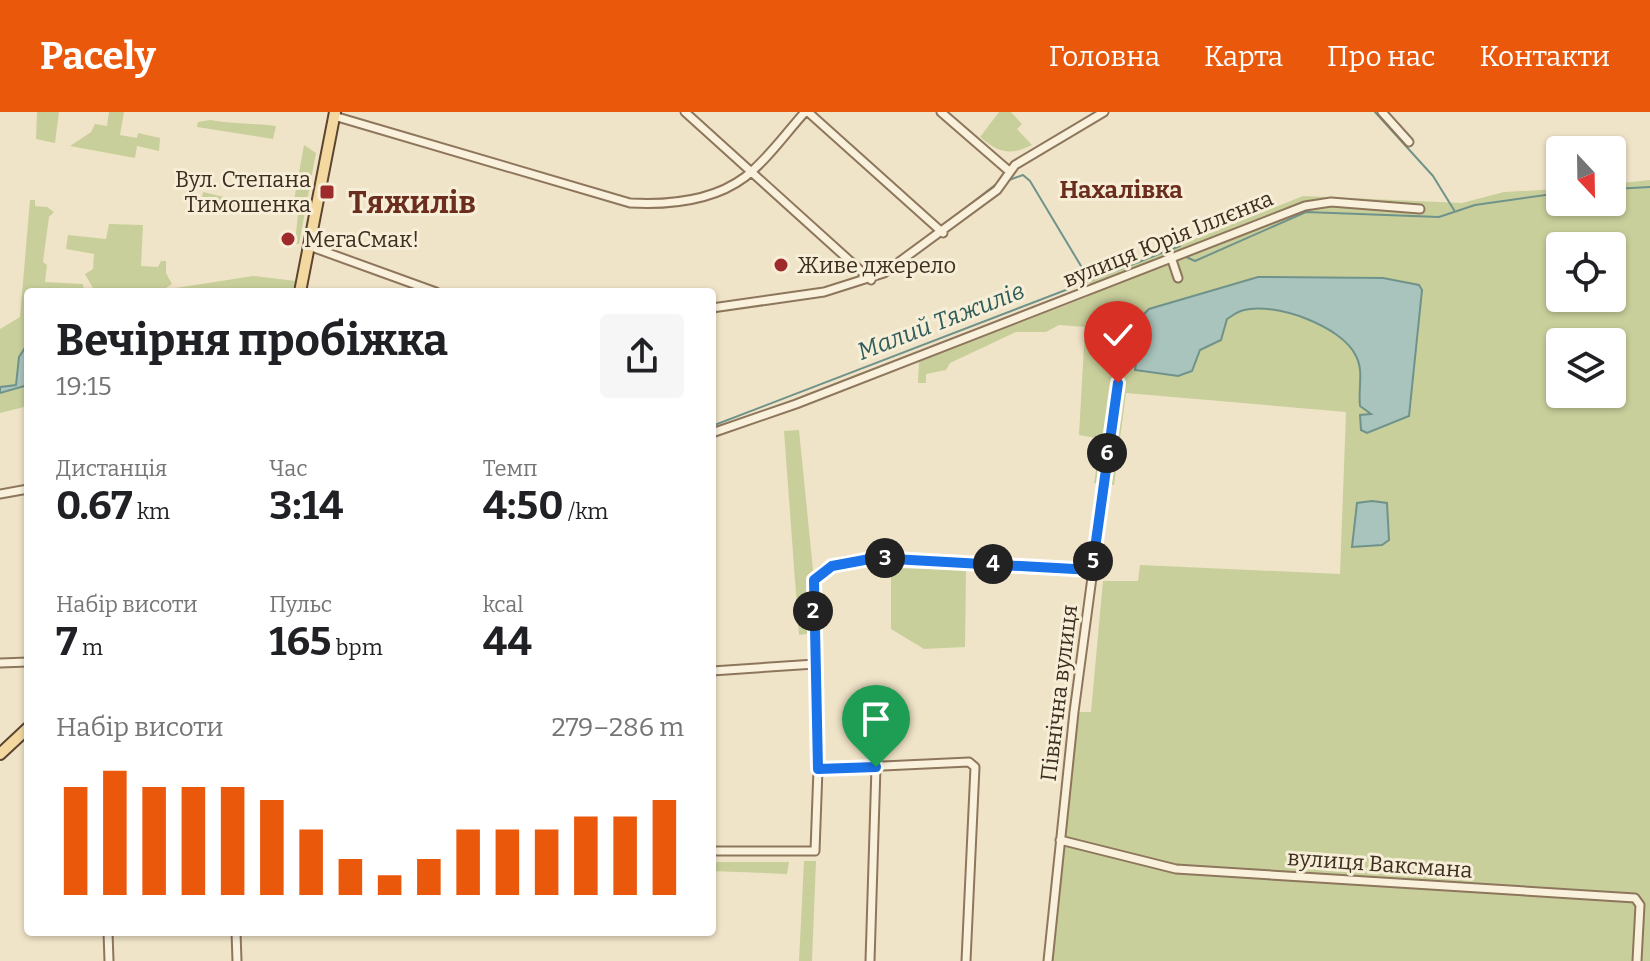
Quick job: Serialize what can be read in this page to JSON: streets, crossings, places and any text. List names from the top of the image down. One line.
{"streets":{"street":["вулиця Юрія Іллєнка","Північна вулиця","вулиця Ваксмана"]},"crossings":[["Північна вулиця","вулиця Ваксмана"]],"districts":["Нахалівка","Тяжилів"],"water":["Малий Тяжилів"],"places":{"transit":["Вул. Степана Тимошенка"],"other":["МегаСмак!","Живе джерело"]},"north":"bottom","page":{"header":"Pacely","nav":["Головна","Карта","Про нас","Контакти"],"heading":["Вечірня пробіжка","19:15"],"stats":[["Дистанція","0.67 km"],["Час","3:14"],["Темп","4:50 /km"],["Набір висоти","7 m"],["Пульс","165 bpm"],["kcal","44"]],"pins":["6","3","5","4","2"],"chart":["Набір висоти","279–286 m"]}}
